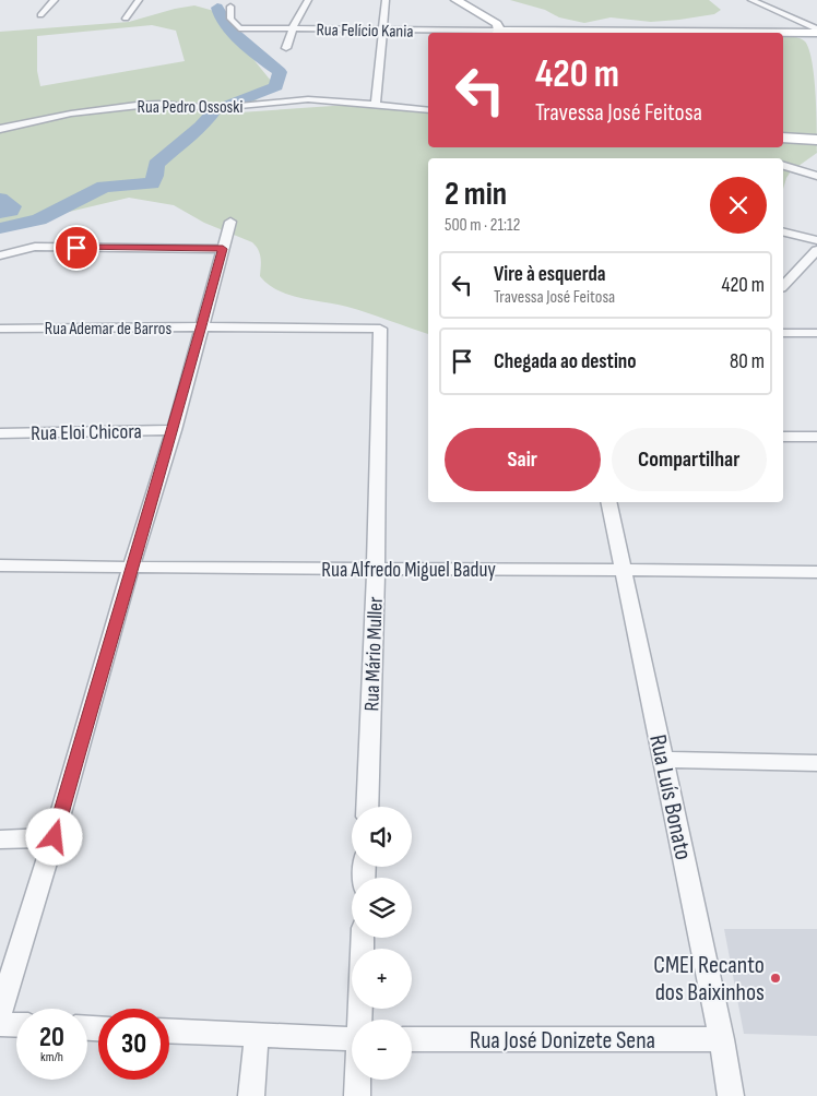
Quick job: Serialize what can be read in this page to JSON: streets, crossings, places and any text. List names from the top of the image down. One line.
{"streets":{"street":["Rua Felício Kania","Rua Pedro Ossoski","Rua Ademar de Barros","Rua Eloi Chicora","Rua Alfredo Miguel Baduy","Rua Mário Muller","Rua Luís Bonato","Rua José Donizete Sena"]},"crossings":[["Rua Ademar de Barros","Rua Mário Muller"],["Rua Alfredo Miguel Baduy","Rua Mário Muller"],["Rua Alfredo Miguel Baduy","Rua Luís Bonato"],["Rua Luís Bonato","Rua José Donizete Sena"]],"places":["CMEI Recanto dos Baixinhos"],"page":{"turn":["420 m","Travessa José Feitosa"],"heading":["2 min","500 m · 21:12"],"list":[{"name":"Vire à esquerda","note":"Travessa José Feitosa","value":"420 m"},{"name":"Chegada ao destino","value":"80 m"}],"buttons":["Sair","Compartilhar"],"map_buttons":["+","−"],"speed":"20 km/h","limit":"30"}}
